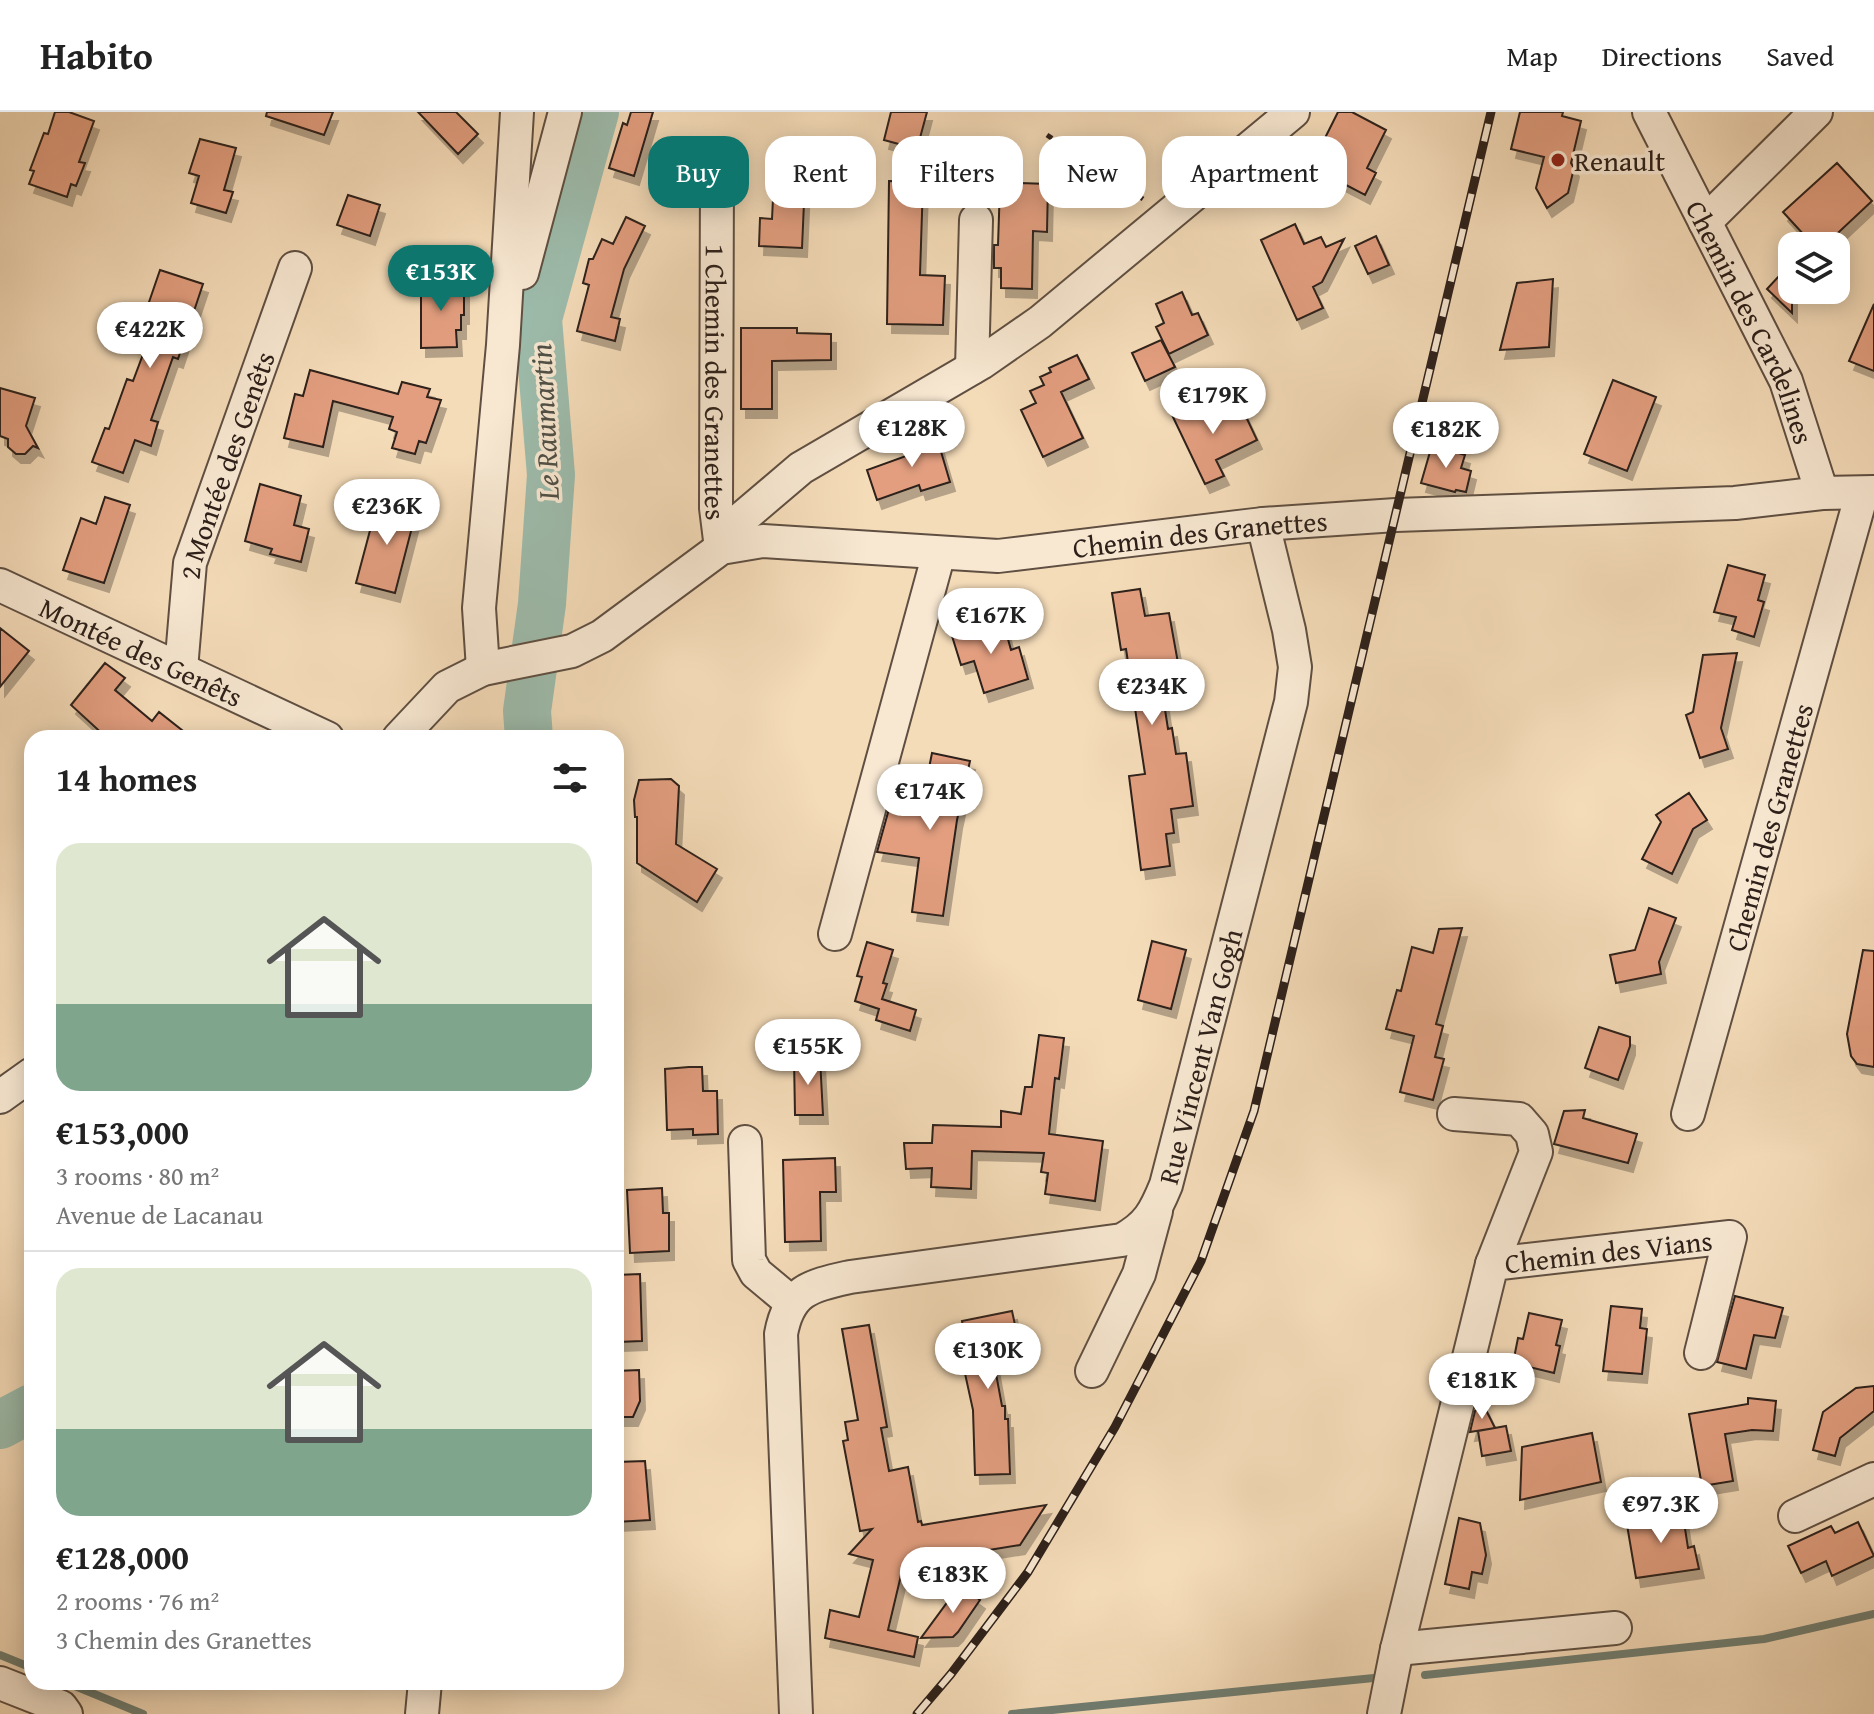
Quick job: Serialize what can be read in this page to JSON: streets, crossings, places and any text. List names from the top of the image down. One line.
{"streets":{"street":["Chemin des Cardelines","1 Chemin des Granettes","2 Montée des Genêts","Chemin des Granettes","Montée des Genêts","Rue Vincent Van Gogh","Chemin des Vians"]},"crossings":[["Chemin des Cardelines","Chemin des Granettes"],["1 Chemin des Granettes","Chemin des Granettes"],["2 Montée des Genêts","Montée des Genêts"],["Chemin des Granettes","Rue Vincent Van Gogh"]],"water":["Le Raumartin"],"places":["Renault"],"page":{"header":"Habito","nav":["Map","Directions","Saved"],"chip":["Buy","Rent","Filters","New","Apartment"],"price":["€153K","€422K","€179K","€128K","€182K","€236K","€167K","€234K","€174K","€155K","€130K","€181K","€97.3K","€183K"],"heading":"14 homes","list":[{"name":"€153,000","note":"3 rooms · 80 m² · Avenue de Lacanau"},{"name":"€128,000","note":"2 rooms · 76 m² · 3 Chemin des Granettes"}]}}
